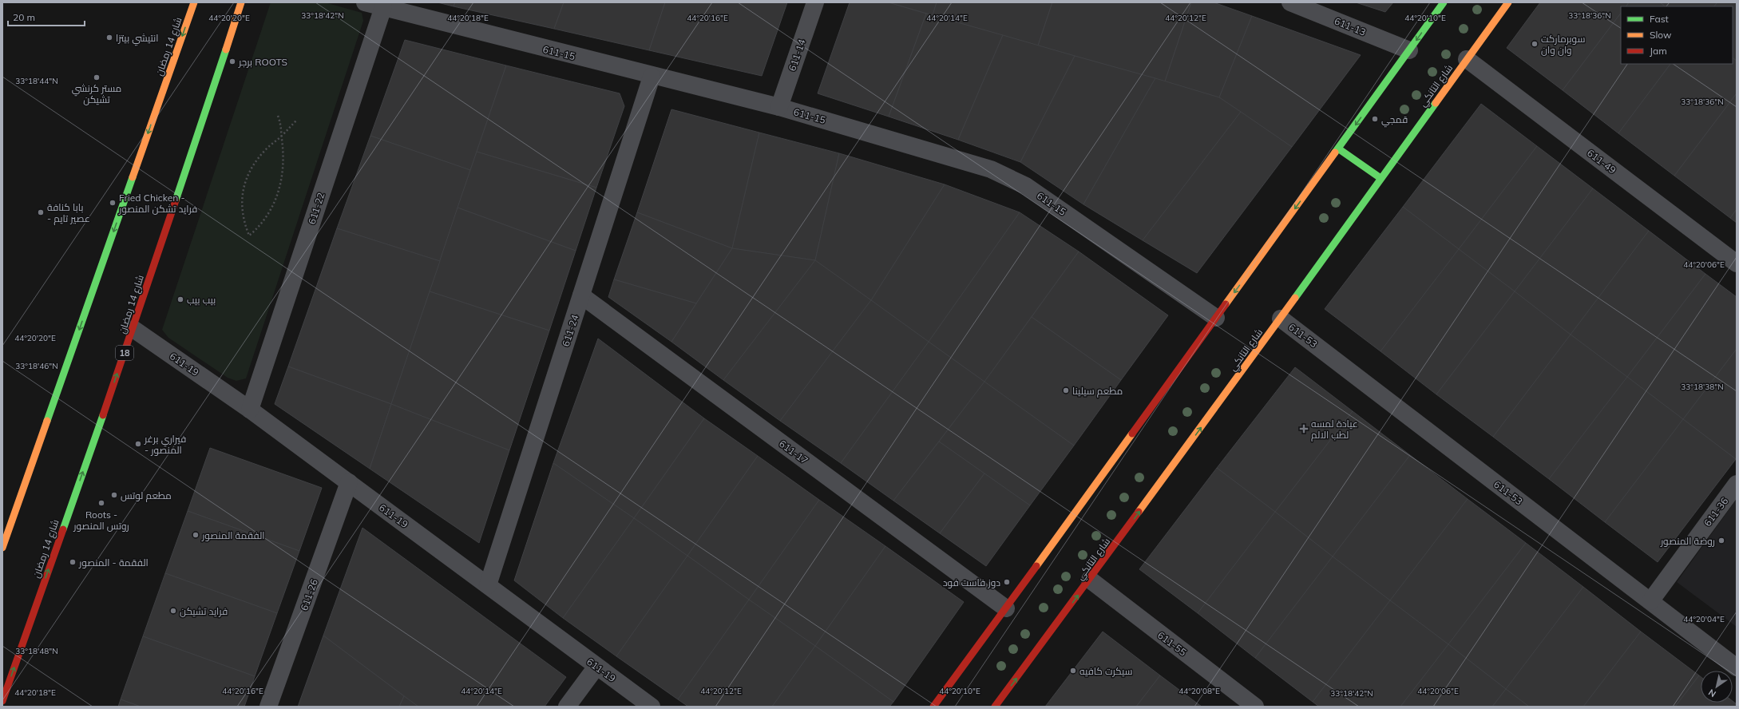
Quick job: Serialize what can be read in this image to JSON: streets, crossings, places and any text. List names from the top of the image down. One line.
{"streets":{"street":["611-13","شارع 14 رمضان","611-15","611-14","شارع التانكي","611-49","611-22","611-24","611-53","18","611-19","611-17","611-36","611-26","611-55"]},"crossings":[["شارع 14 رمضان","611-19"],["611-15","611-14"],["611-15","611-22"],["611-15","611-24"],["شارع التانكي","611-49"],["شارع التانكي","611-53"],["شارع التانكي","611-55"],["611-22","611-19"],["611-24","611-19"],["611-24","611-17"],["611-53","611-36"],["611-19","611-26"]],"places":{"other":["انتيشي بيتزا","سوبرماركت وان وان","برجر ROOTS","مستر كرنشي تشيكن","قمجي","Fried Chicken - فرايد تشكن المنصور","بابا كنافة - عصير تايم","بيب بيب","مطعم سيلينا","فيراري برغر - المنصور","مطعم لوتس","Roots - روتس المنصور","الفقمة المنصور","روضة المنصور","الفقمة - المنصور","دوز فاست فود","فرايد تشيكن","سيكرت كافيه"],"health":["عيادة لمسه لطب الالم"]},"legend":["Fast","Slow","Jam"],"scale_bar":"20 m","north":"bottom left","coordinates":["33°18'42\"N","33°18'36\"N","44°20'20\"E","44°20'18\"E","44°20'16\"E","44°20'14\"E","44°20'12\"E","44°20'10\"E","33°18'44\"N","44°20'06\"E","33°18'46\"N","33°18'38\"N","44°20'04\"E","33°18'48\"N","44°20'08\"E"]}
